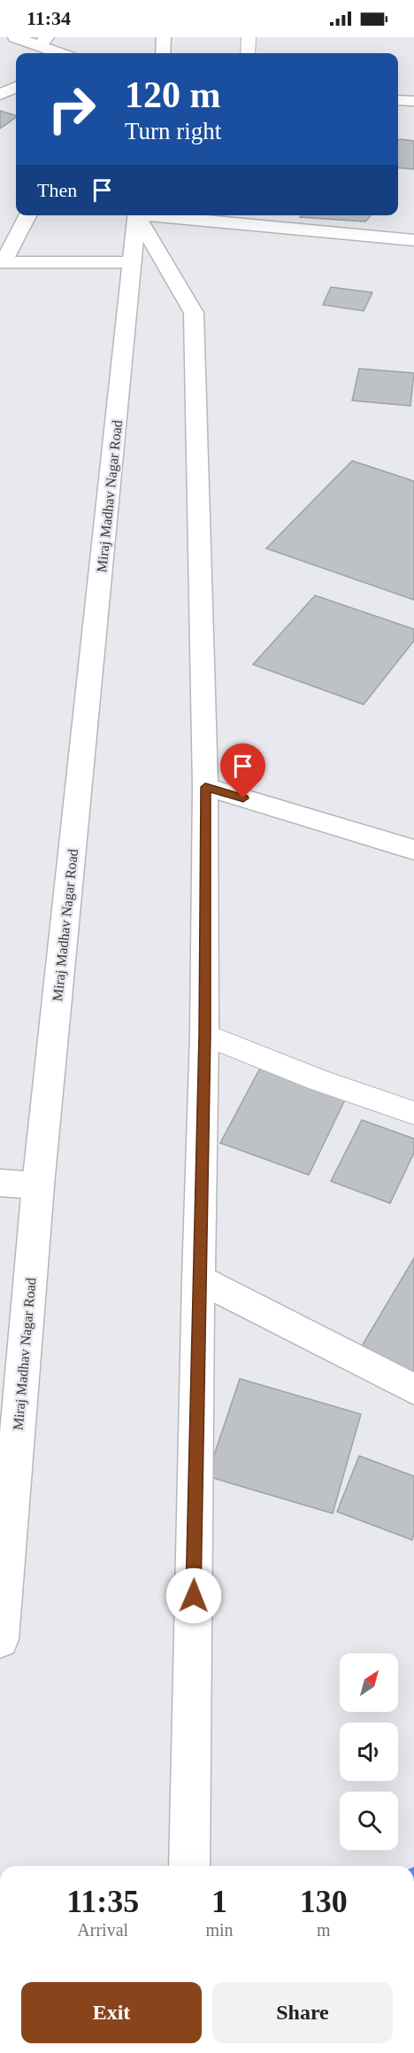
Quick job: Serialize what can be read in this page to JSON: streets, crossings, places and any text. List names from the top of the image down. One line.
{"streets":{"street":["Miraj Madhav Nagar Road"]},"north":"top right","page":{"status":"11:34","turn":["120 m","Turn right"],"then":"Then","eta":["11:35","Arrival","1","min","130","m"],"buttons":["Exit","Share"]}}
